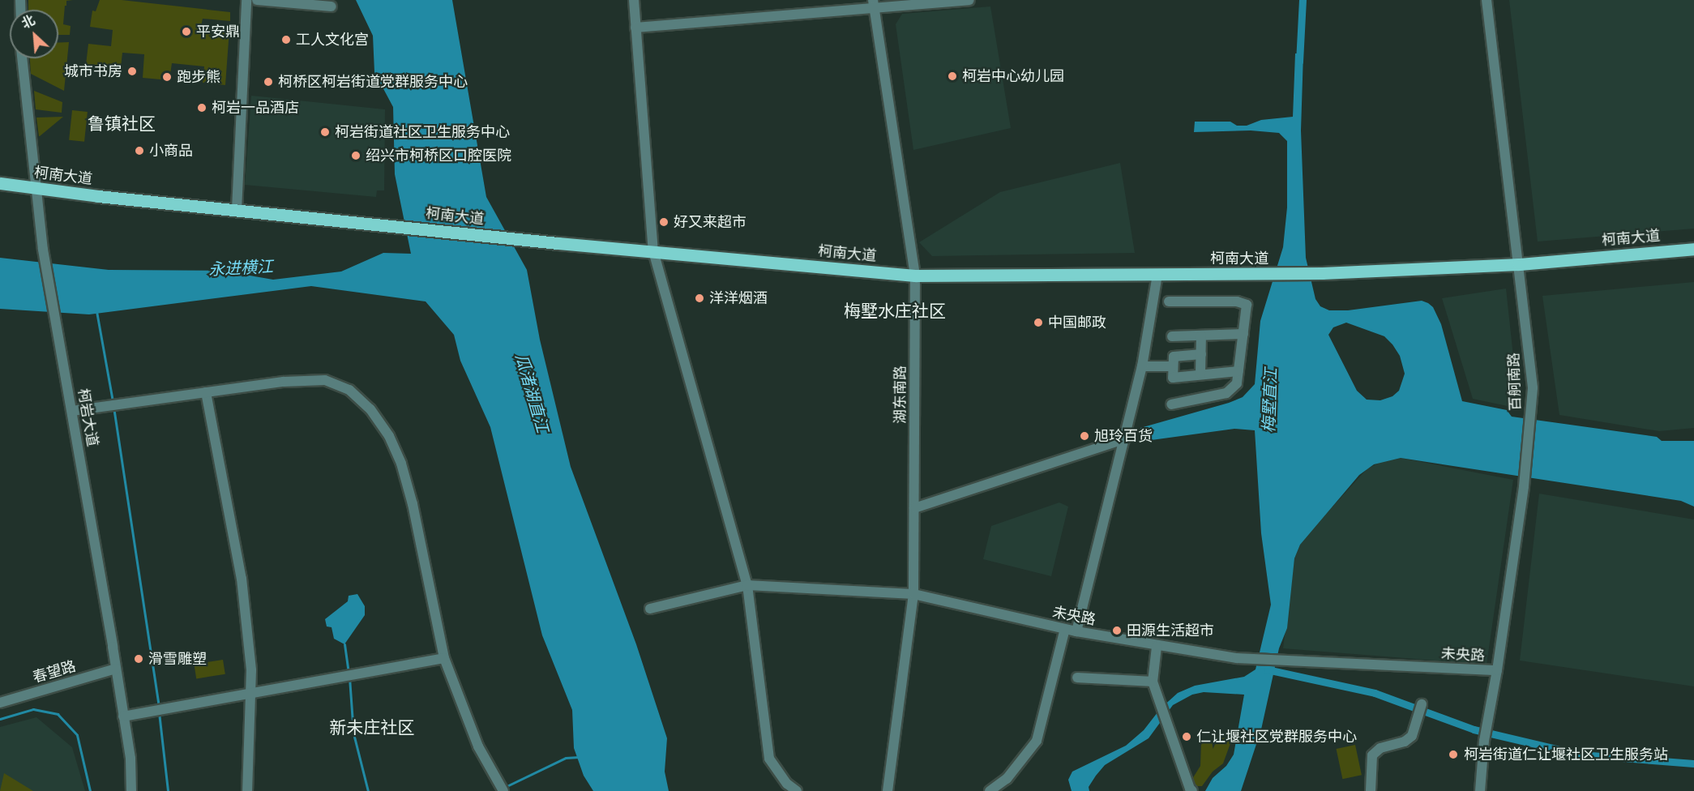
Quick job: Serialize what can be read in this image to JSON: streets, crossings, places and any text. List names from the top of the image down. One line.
{"streets":{"main road":["柯南大道"],"street":["百舸南路","湖东南路","柯岩大道","未央路","春望路"]},"crossings":[["柯南大道","百舸南路"],["柯南大道","湖东南路"],["柯南大道","柯岩大道"],["百舸南路","未央路"],["湖东南路","未央路"],["柯岩大道","春望路"]],"districts":["鲁镇社区","梅墅水庄社区","新未庄社区"],"water":["永进横江","瓜渚湖直江","梅墅直江"],"places":["平安鼎","工人文化宫","城市书房","柯岩中心幼儿园","跑步熊","柯桥区柯岩街道党群服务中心","柯岩一品酒店","柯岩街道社区卫生服务中心","小商品","绍兴市柯桥区口腔医院","好又来超市","洋洋烟酒","中国邮政","旭玲百货","田源生活超市","滑雪雕塑","仁让堰社区党群服务中心","柯岩街道仁让堰社区卫生服务站"],"north":"top left"}
